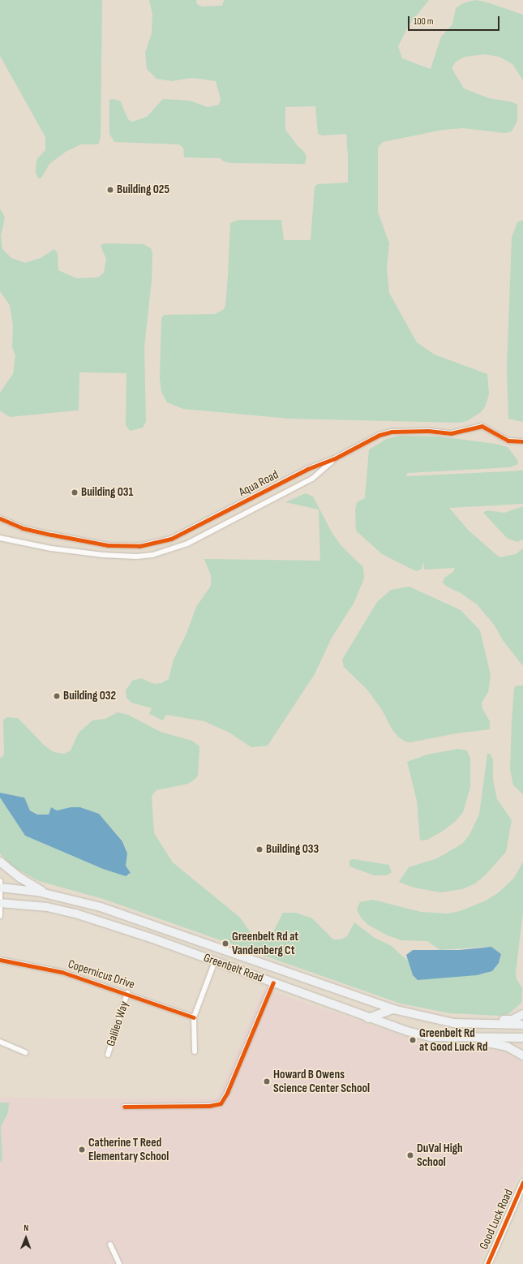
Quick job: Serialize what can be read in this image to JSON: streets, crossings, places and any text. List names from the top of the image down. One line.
{"streets":{"main road":["Greenbelt Road","Good Luck Road"],"street":["Aqua Road","Copernicus Drive","Galileo Way"]},"crossings":[["Copernicus Drive","Galileo Way"]],"places":["Building 025","Building 031","Building 032","Building 033","Greenbelt Rd at Vandenberg Ct","Greenbelt Rd at Good Luck Rd","Howard B Owens Science Center School","Catherine T Reed Elementary School","DuVal High School"],"scale_bar":"100 m","north":"top"}
